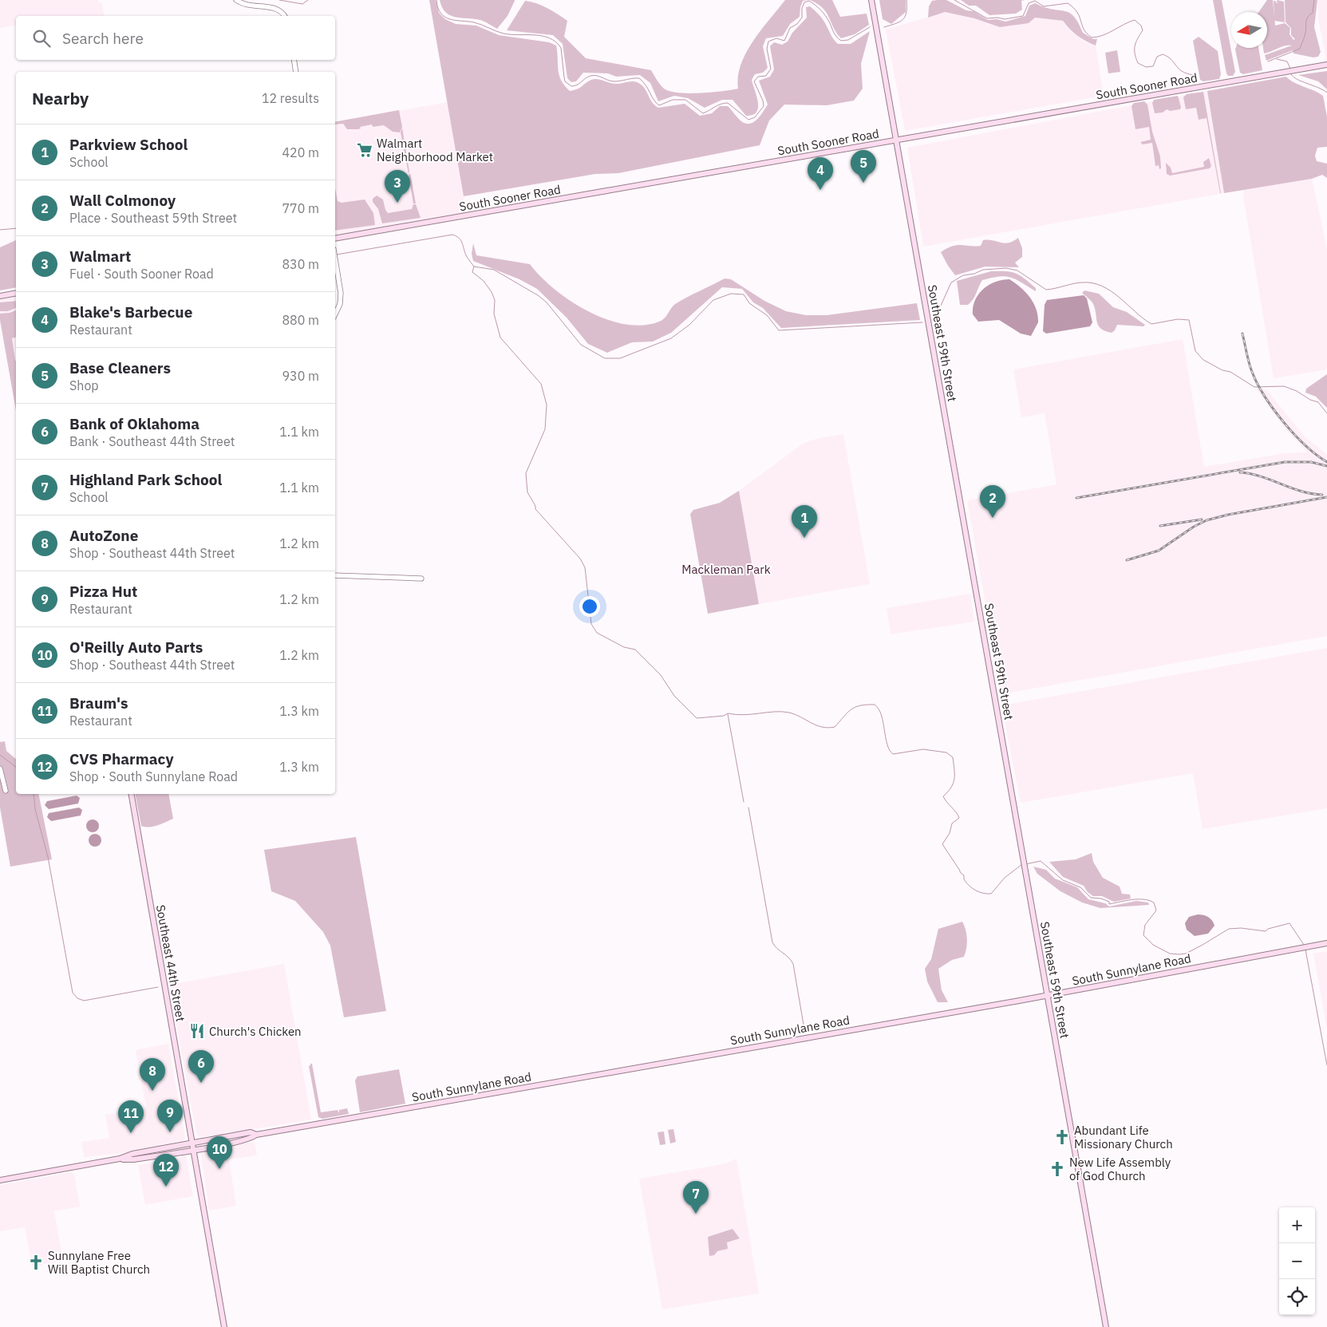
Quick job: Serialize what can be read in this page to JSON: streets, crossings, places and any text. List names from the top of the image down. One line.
{"streets":{"main road":["South Sooner Road","Southeast 59th Street","Southeast 44th Street","South Sunnylane Road"]},"crossings":[["South Sooner Road","Southeast 59th Street"],["Southeast 59th Street","South Sunnylane Road"],["Southeast 44th Street","South Sunnylane Road"]],"parks":["Mackleman Park"],"places":{"supermarket":["Walmart Neighborhood Market"],"restaurant":["Church's Chicken"],"church":["Abundant Life Missionary Church","New Life Assembly of God Church","Sunnylane Free Will Baptist Church"]},"north":"left","page":{"search":"Search here","heading":["Nearby","12 results"],"list":[{"mark":"1","name":"Parkview School","note":"School","value":"420 m"},{"mark":"2","name":"Wall Colmonoy","note":"Place · Southeast 59th Street","value":"770 m"},{"mark":"3","name":"Walmart","note":"Fuel · South Sooner Road","value":"830 m"},{"mark":"4","name":"Blake's Barbecue","note":"Restaurant","value":"880 m"},{"mark":"5","name":"Base Cleaners","note":"Shop","value":"930 m"},{"mark":"6","name":"Bank of Oklahoma","note":"Bank · Southeast 44th Street","value":"1.1 km"},{"mark":"7","name":"Highland Park School","note":"School","value":"1.1 km"},{"mark":"8","name":"AutoZone","note":"Shop · Southeast 44th Street","value":"1.2 km"},{"mark":"9","name":"Pizza Hut","note":"Restaurant","value":"1.2 km"},{"mark":"10","name":"O'Reilly Auto Parts","note":"Shop · Southeast 44th Street","value":"1.2 km"},{"mark":"11","name":"Braum's","note":"Restaurant","value":"1.3 km"},{"mark":"12","name":"CVS Pharmacy","note":"Shop · South Sunnylane Road","value":"1.3 km"}],"pins":["5","4","3","2","1","6","8","9","11","10","12","7"],"map_buttons":["+","−"]}}
